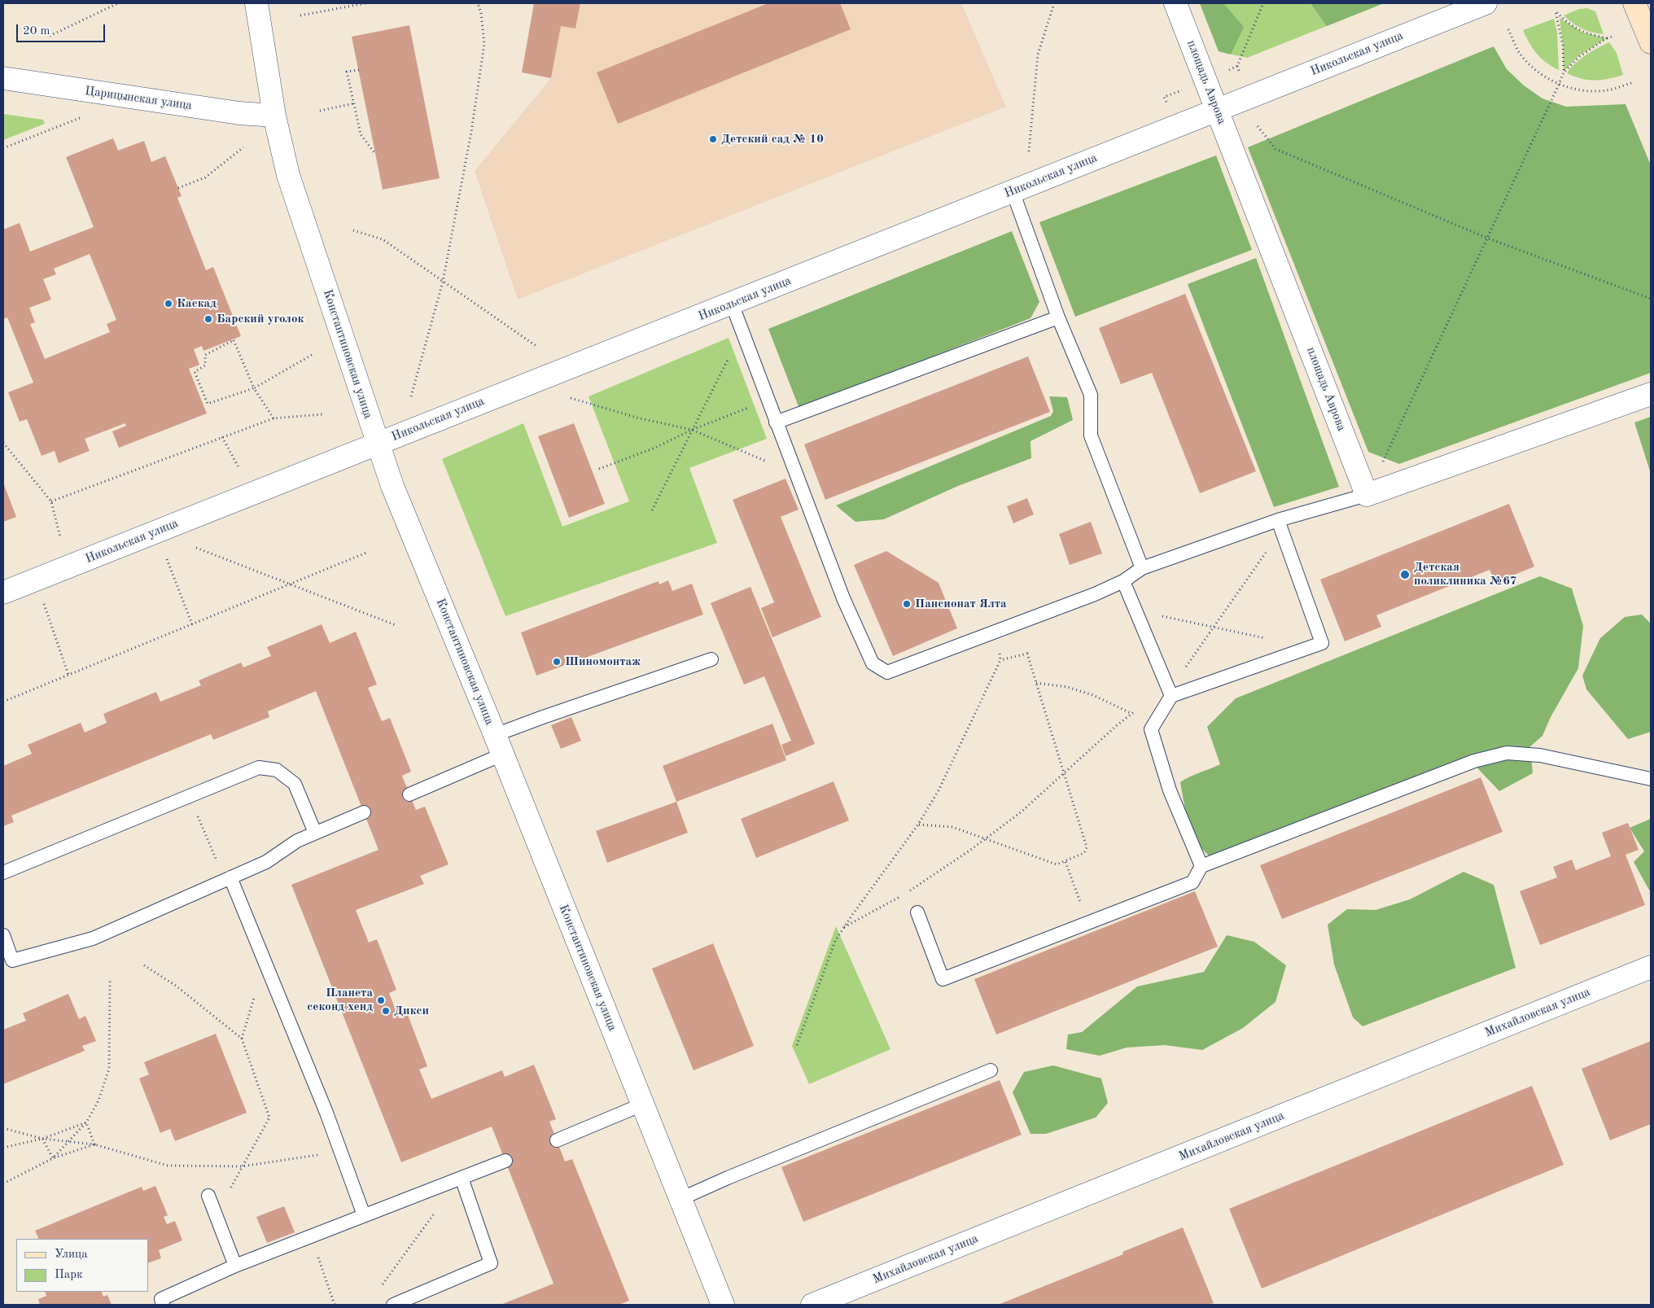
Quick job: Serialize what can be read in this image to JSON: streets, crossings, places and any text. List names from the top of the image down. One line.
{"streets":{"street":["Никольская улица","площадь Аврова","Царицынская улица","Константиновская улица","Михайловская улица"]},"crossings":[["Никольская улица","площадь Аврова"],["Никольская улица","Константиновская улица"],["Царицынская улица","Константиновская улица"]],"places":["Детский сад № 10","Каскад","Барский уголок","Детская поликлиника №67","Пансионат Ялта","Шиномонтаж","Планета секонд хенд","Дикси"],"legend":["Улица","Парк"],"scale_bar":"20 m"}
